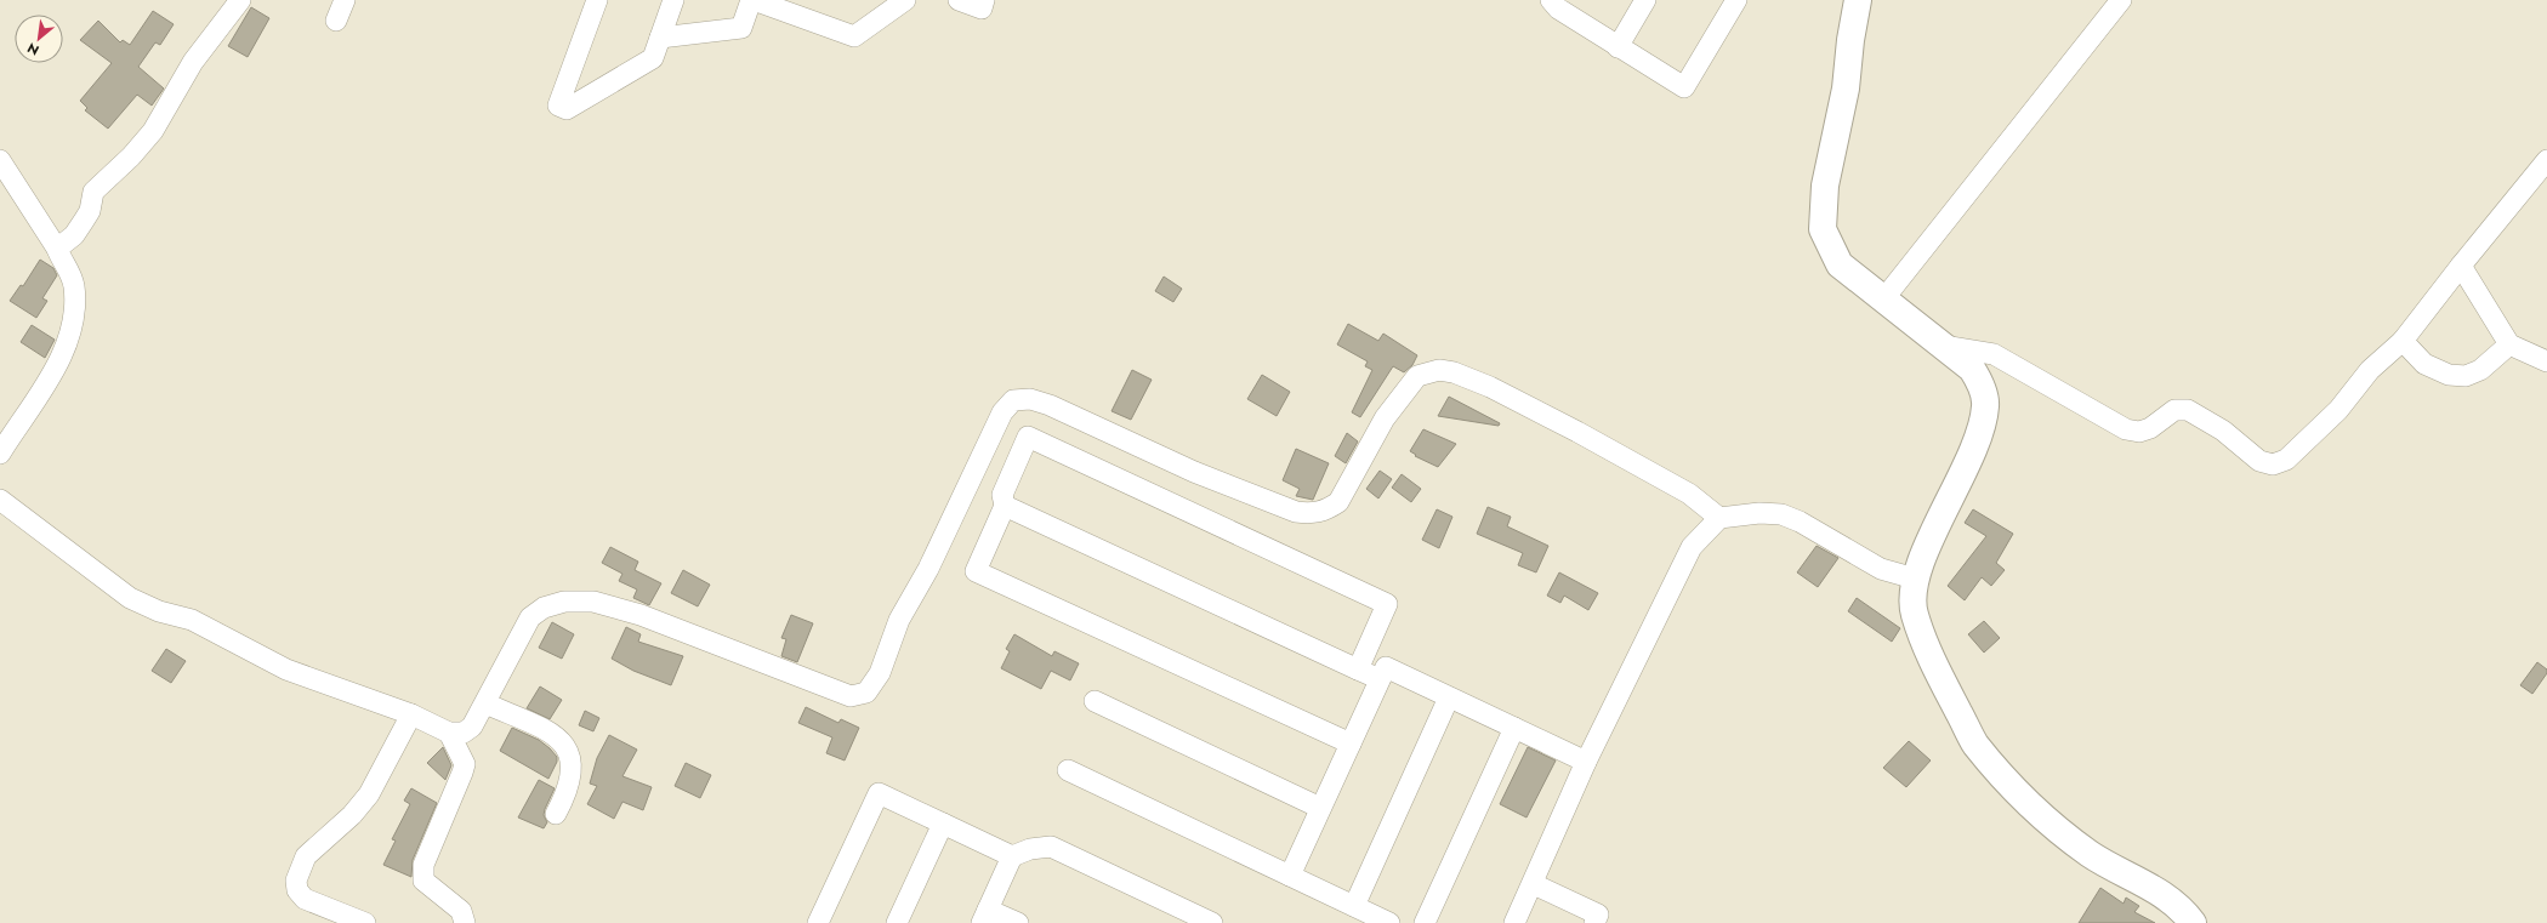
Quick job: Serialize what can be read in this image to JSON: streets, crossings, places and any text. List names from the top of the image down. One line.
{"north":"bottom left"}
